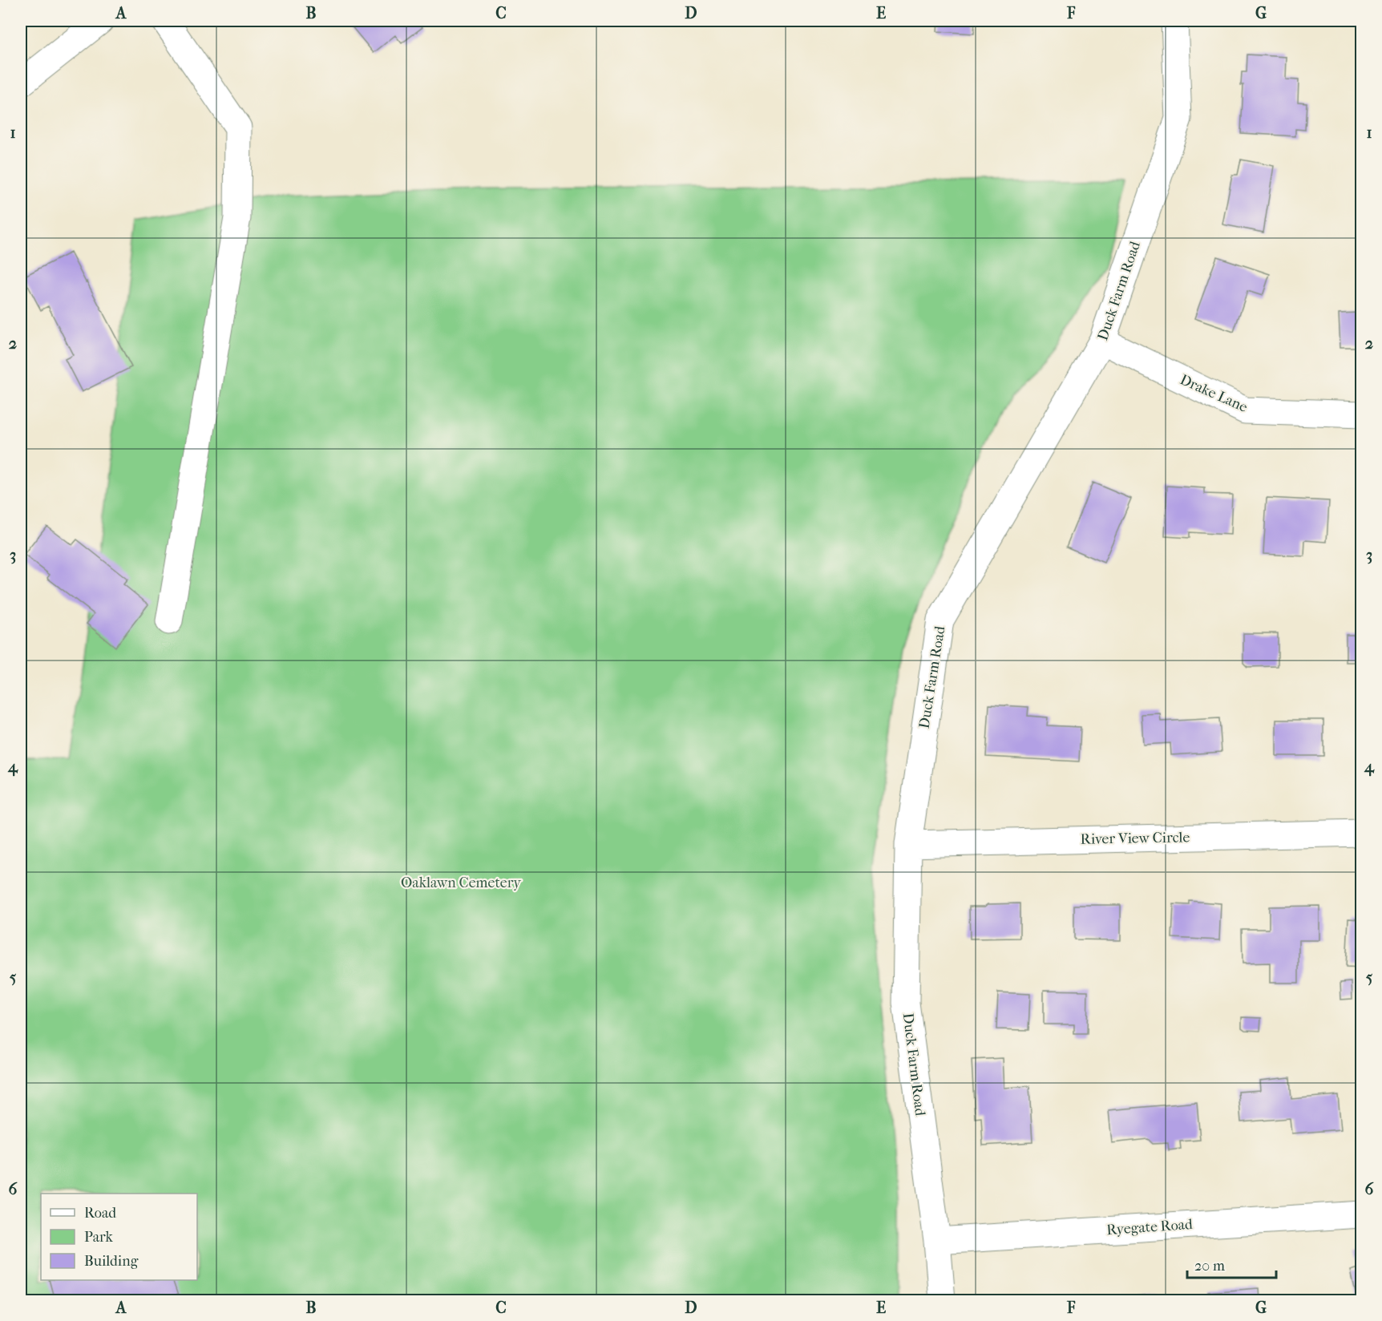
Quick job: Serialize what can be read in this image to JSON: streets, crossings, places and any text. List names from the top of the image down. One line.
{"streets":{"street":["Duck Farm Road","Drake Lane","River View Circle","Ryegate Road"]},"crossings":[["Duck Farm Road","Drake Lane"],["Duck Farm Road","River View Circle"],["Duck Farm Road","Ryegate Road"]],"parks":["Oaklawn Cemetery"],"legend":["Road","Park","Building"],"scale_bar":"20 m","grid":{"columns":["A","B","C","D","E","F","G"],"rows":["1","2","3","4","5","6"]}}
